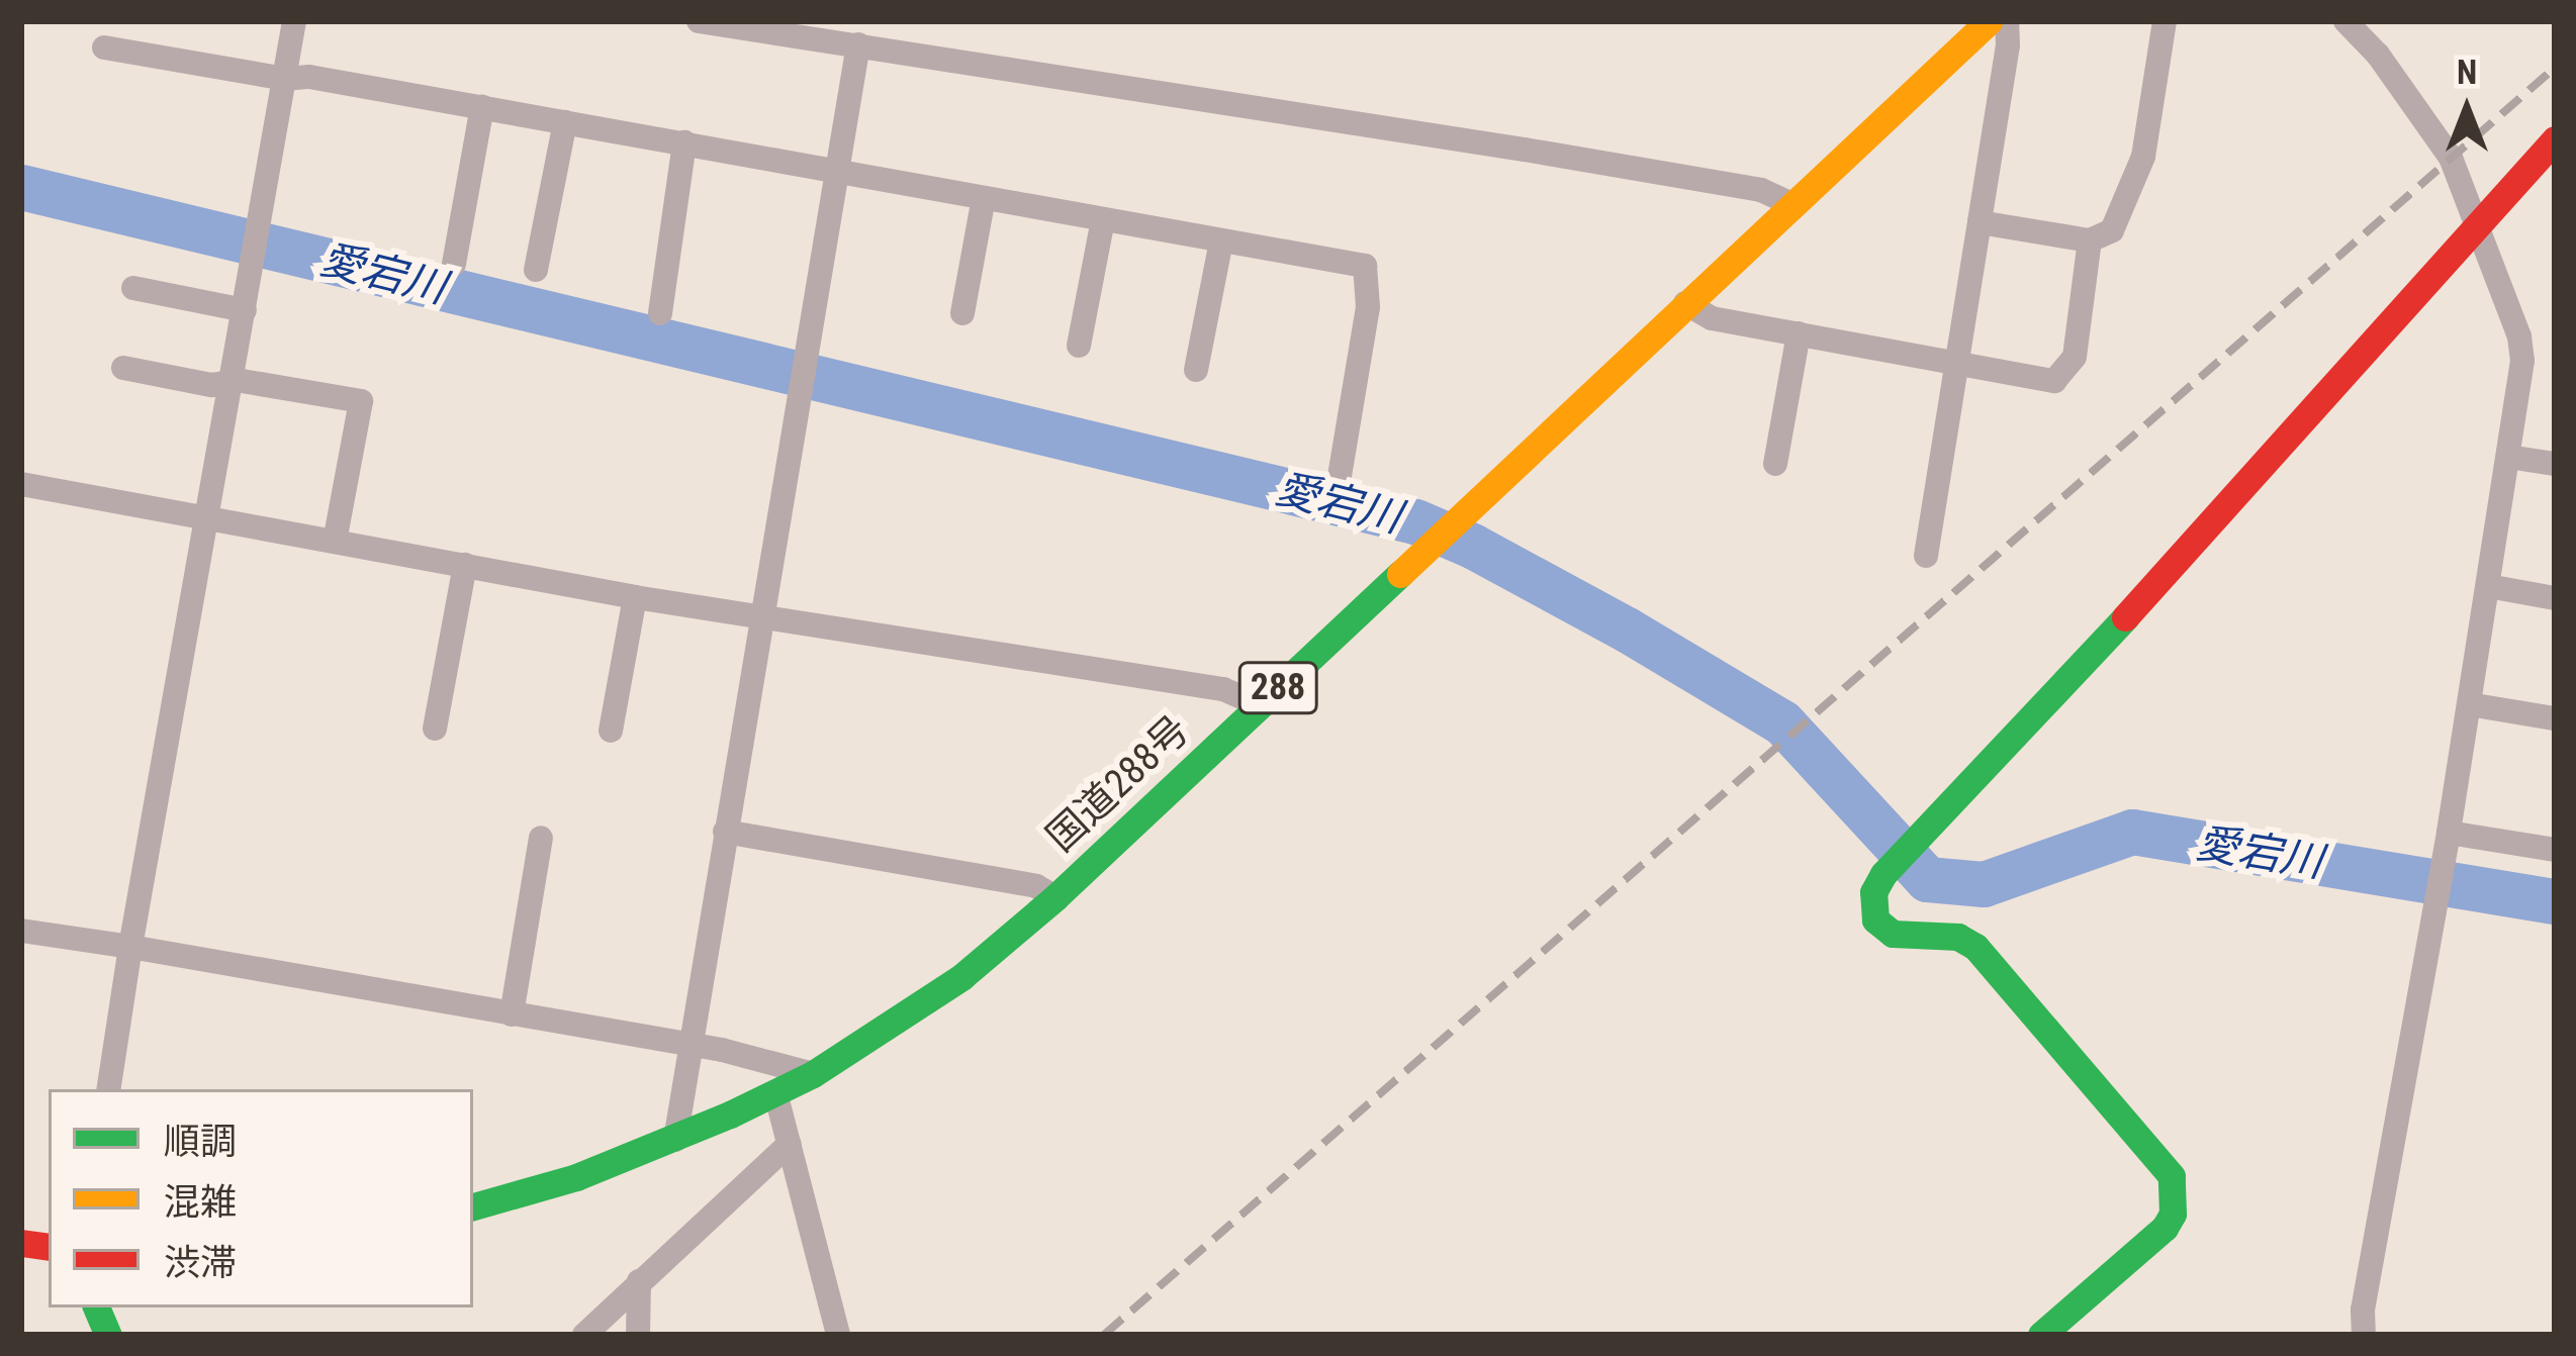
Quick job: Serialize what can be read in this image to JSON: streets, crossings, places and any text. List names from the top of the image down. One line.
{"streets":{"main road":["288","国道288号"]},"water":["愛宕川"],"legend":["順調","混雑","渋滞"],"north":"top"}
